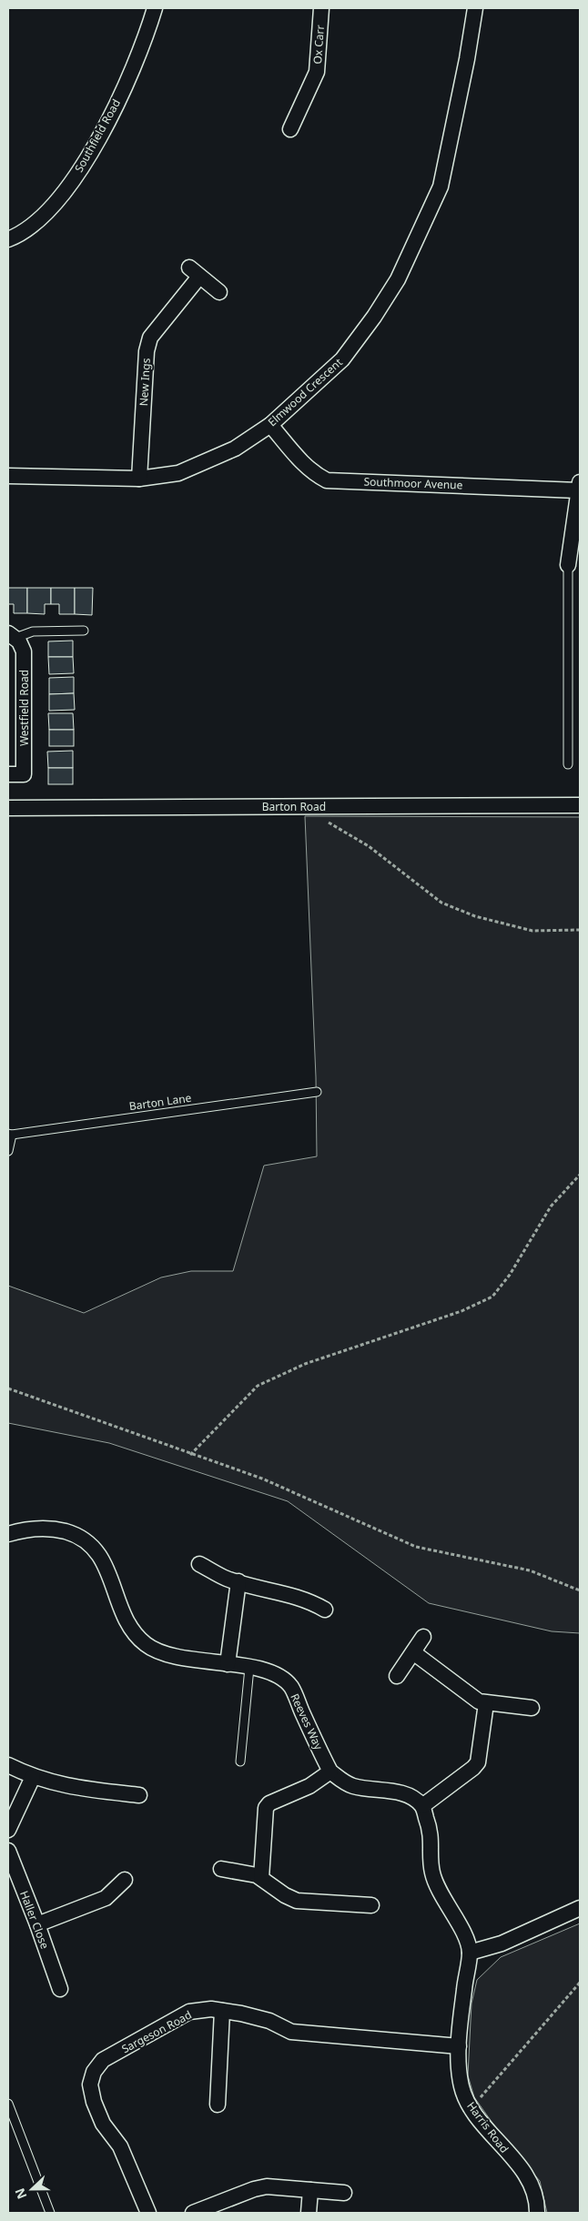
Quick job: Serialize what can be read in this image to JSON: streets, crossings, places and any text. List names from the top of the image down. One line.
{"streets":{"street":["Ox Carr","Southfield Road","New Ings","Elmwood Crescent","Southmoor Avenue","Westfield Road","Barton Road","Reeves Way","Haller Close","Sargeson Road","Harris Road"],"lane":["Barton Lane"]},"crossings":[["New Ings","Elmwood Crescent"],["Elmwood Crescent","Southmoor Avenue"],["Sargeson Road","Harris Road"]],"north":"left"}
